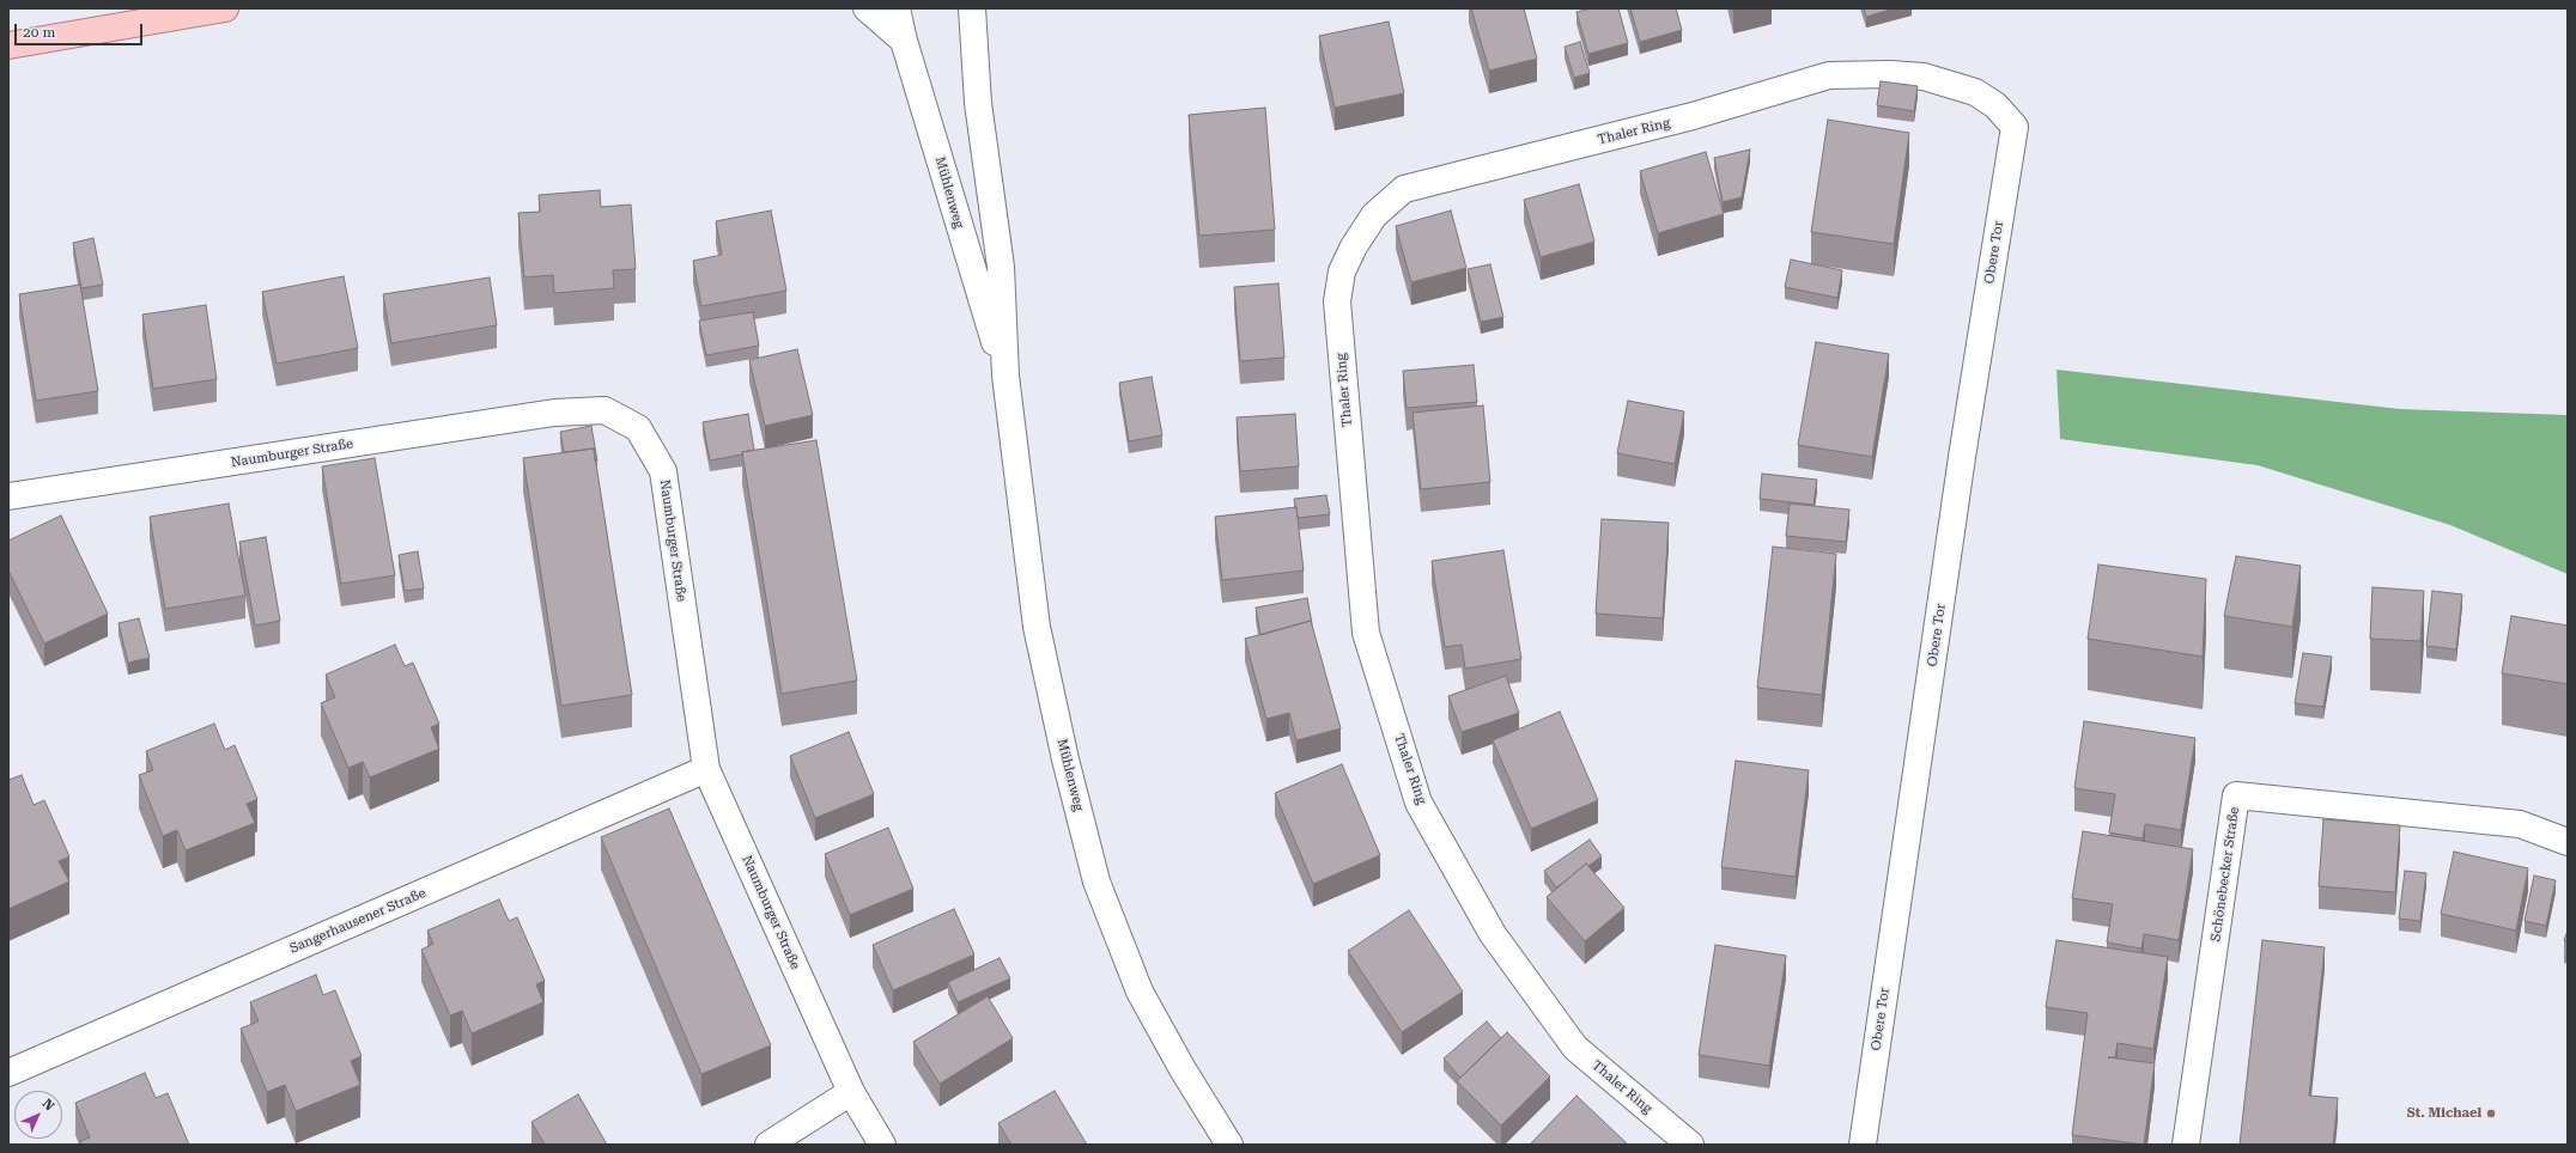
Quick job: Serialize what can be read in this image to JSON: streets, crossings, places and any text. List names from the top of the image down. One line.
{"streets":{"street":["Thaler Ring","Mühlenweg","Obere Tor","Naumburger Straße","Schönebecker Straße","Sangerhausener Straße"]},"crossings":[["Thaler Ring","Obere Tor"],["Naumburger Straße","Sangerhausener Straße"]],"places":["St. Michael"],"scale_bar":"20 m","north":"top right"}
